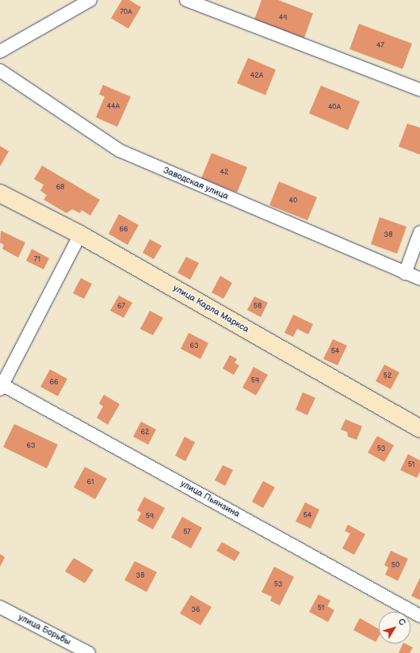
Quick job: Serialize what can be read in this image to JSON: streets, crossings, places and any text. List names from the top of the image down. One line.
{"streets":{"street":["Заводская улица","улица Карла Маркса","улица Пьянзина","улица Борьбы"]},"house_numbers":["70А","49","47","42А","44А","40А","42","68","40","66","38","71","67","58","63","54","52","59","66","62","63","53","51","61","54","59","57","50","38","53","51","36"],"north":"top right"}
